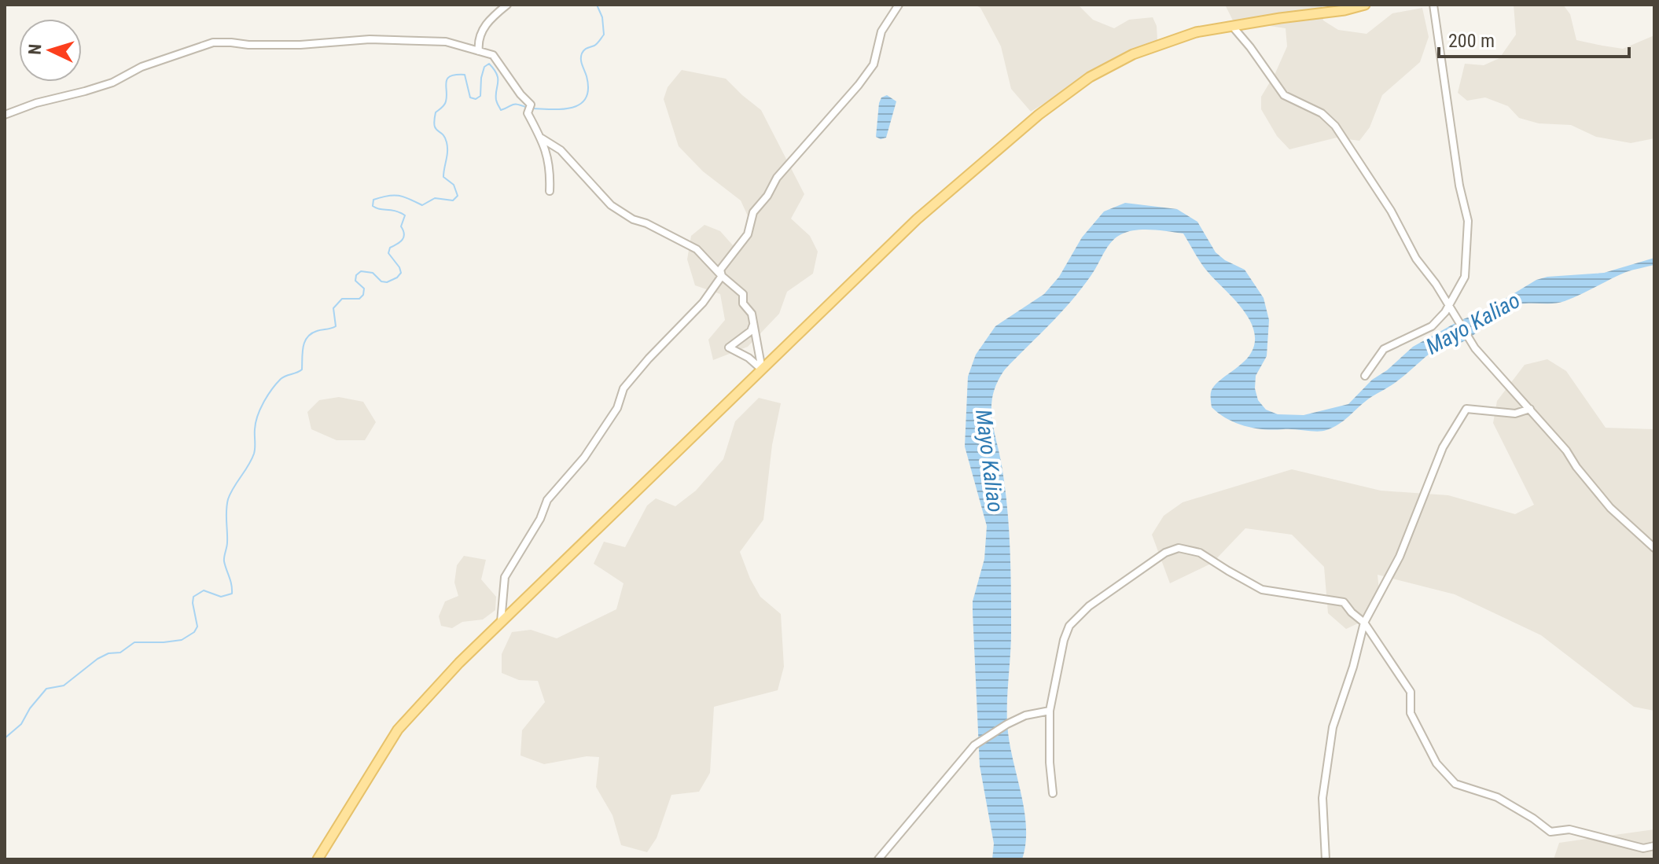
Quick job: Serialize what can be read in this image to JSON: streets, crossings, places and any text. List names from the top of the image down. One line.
{"water":["Mayo Kaliao"],"scale_bar":"200 m","north":"left"}
